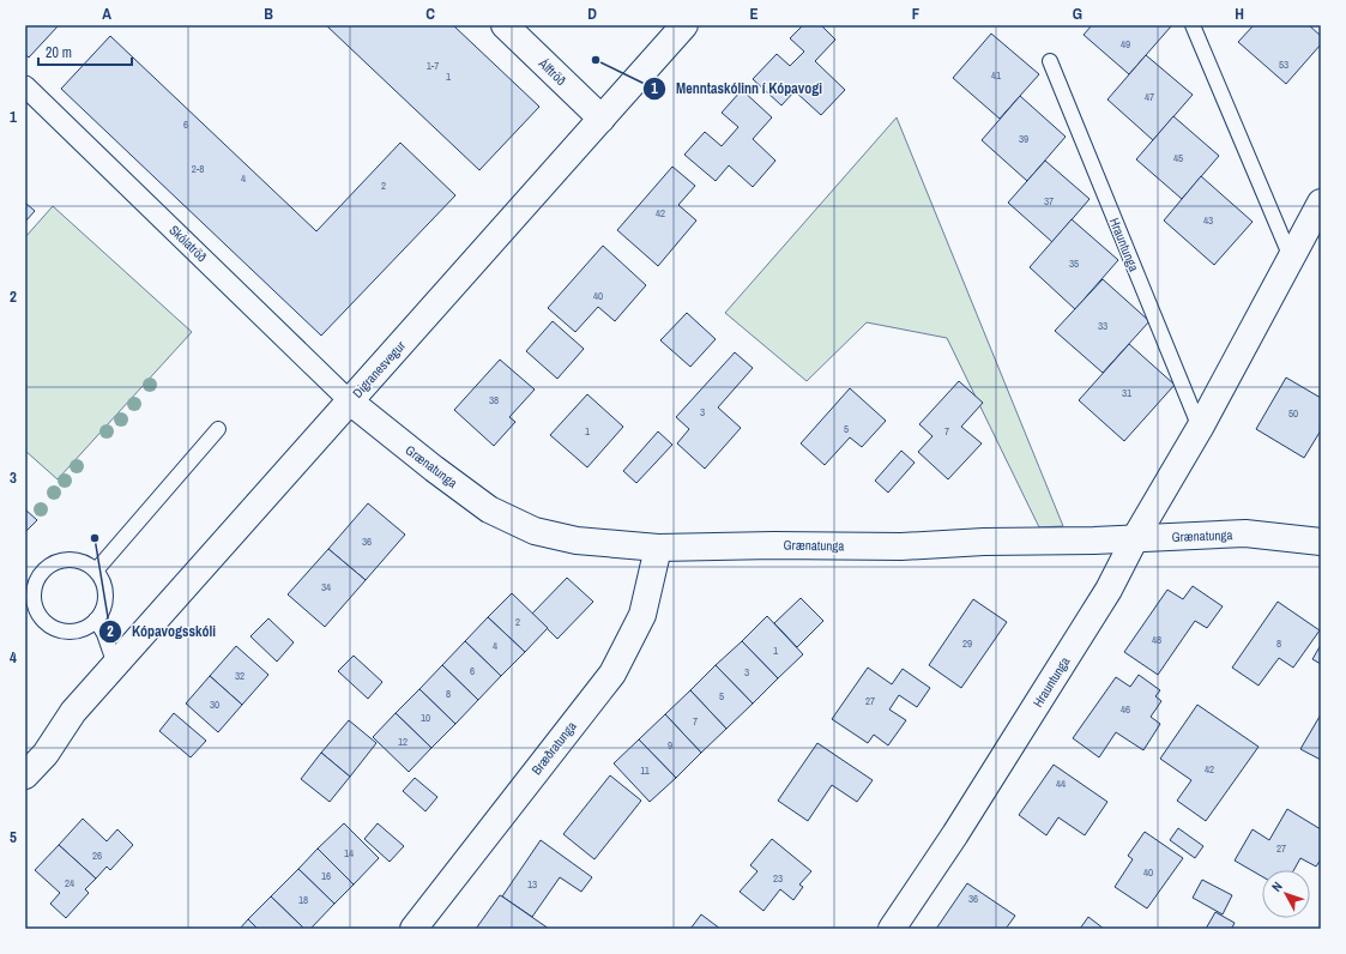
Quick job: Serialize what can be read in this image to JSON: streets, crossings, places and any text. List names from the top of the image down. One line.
{"streets":{"street":["Álftröð","Skólatröð","Hrauntunga","Digranesvegur","Grænatunga","Bræðratunga"]},"crossings":[["Álftröð","Digranesvegur"],["Skólatröð","Digranesvegur"],["Skólatröð","Grænatunga"],["Hrauntunga","Grænatunga"],["Digranesvegur","Grænatunga"],["Grænatunga","Bræðratunga"]],"places":["Menntaskólinn í Kópavogi","Kópavogsskóli"],"house_numbers":["49","53","1-7","41","1","47","6","39","45","2-8","4","2","37","42","43","35","40","33","31","38","3","50","5","1","7","36","34","2","48","29","8","4","1","6","3","32","8","5","27","30","46","10","7","12","9","42","11","44","27","14","26","40","16","23","24","13","36","18"],"scale_bar":"20 m","north":"top left","grid":{"columns":["A","B","C","D","E","F","G","H"],"rows":["1","2","3","4","5"]}}
